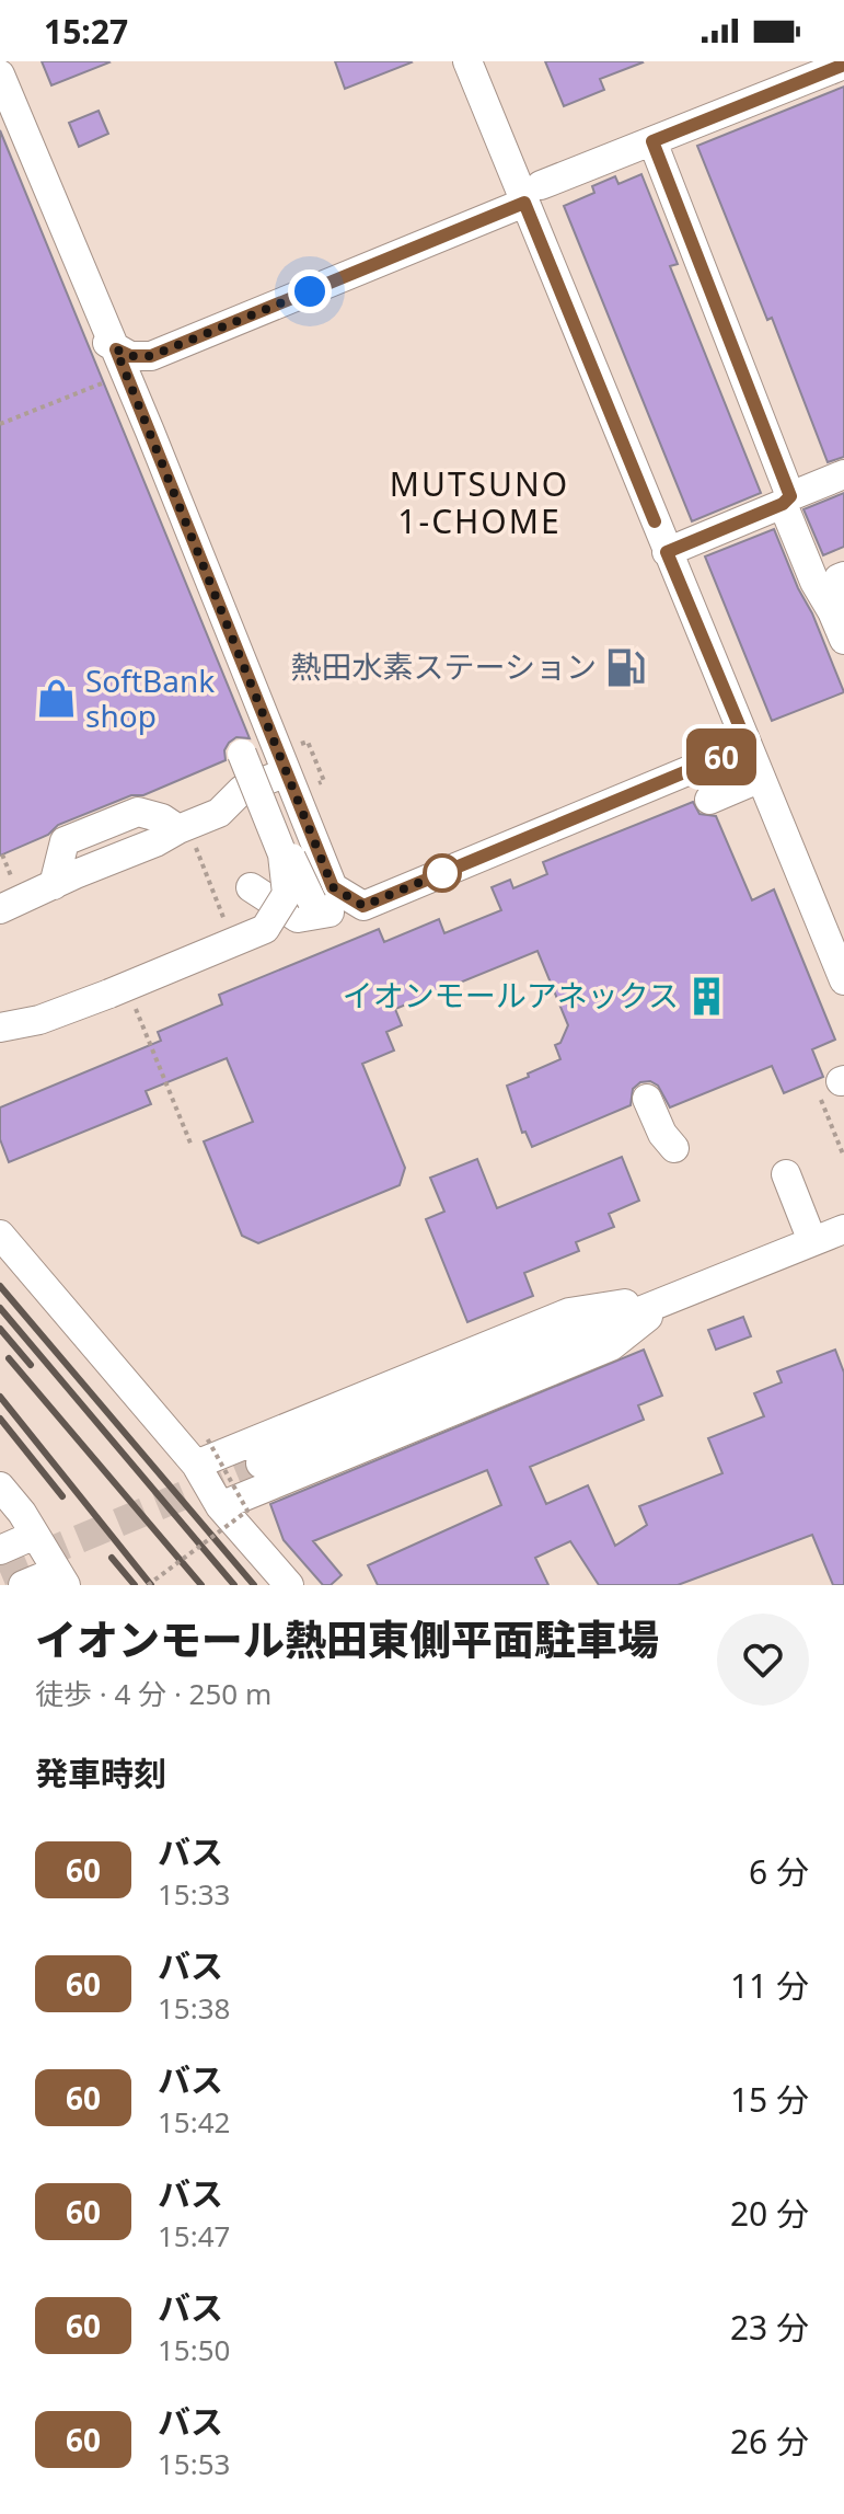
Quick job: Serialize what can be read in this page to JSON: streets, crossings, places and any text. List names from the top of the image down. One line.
{"districts":["MUTSUNO 1-CHOME"],"places":{"fuel station":["熱田水素ステーション"],"shop":["SoftBank shop"],"building":["イオンモールアネックス"]},"lines":["bus line 60"],"page":{"status":"15:27","on_map":"60","heading":[["イオンモール熱田東側平面駐車場","徒歩 · 4 分 · 250 m"],"発車時刻"],"list":[{"mark":"60","name":"バス","note":"15:33","value":"6 分"},{"mark":"60","name":"バス","note":"15:38","value":"11 分"},{"mark":"60","name":"バス","note":"15:42","value":"15 分"},{"mark":"60","name":"バス","note":"15:47","value":"20 分"},{"mark":"60","name":"バス","note":"15:50","value":"23 分"},{"mark":"60","name":"バス","note":"15:53","value":"26 分"}]}}
